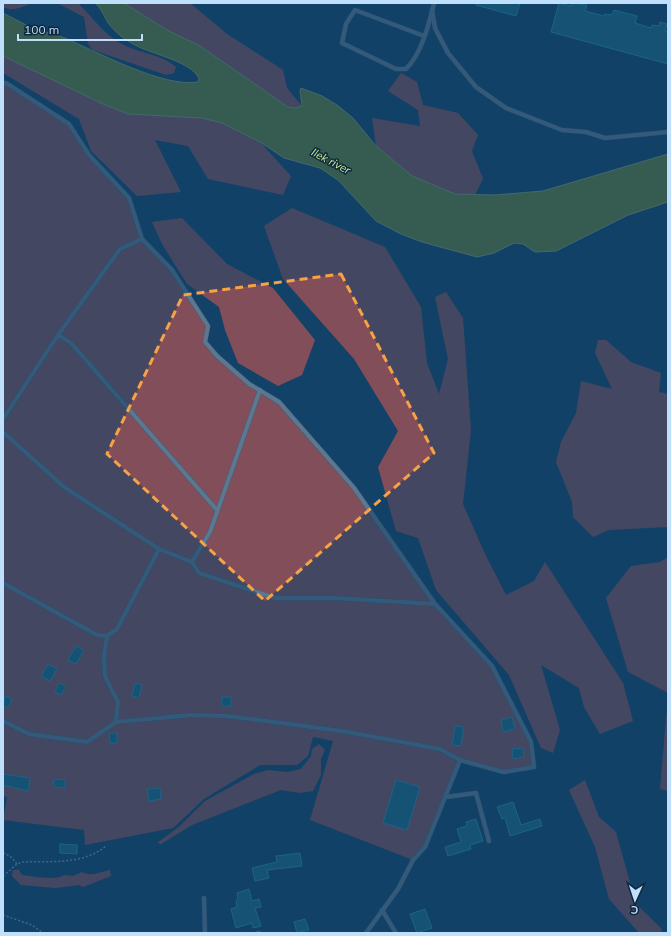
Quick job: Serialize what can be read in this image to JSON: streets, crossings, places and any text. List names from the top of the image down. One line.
{"water":["Ilek river"],"scale_bar":"100 m","north":"bottom"}
